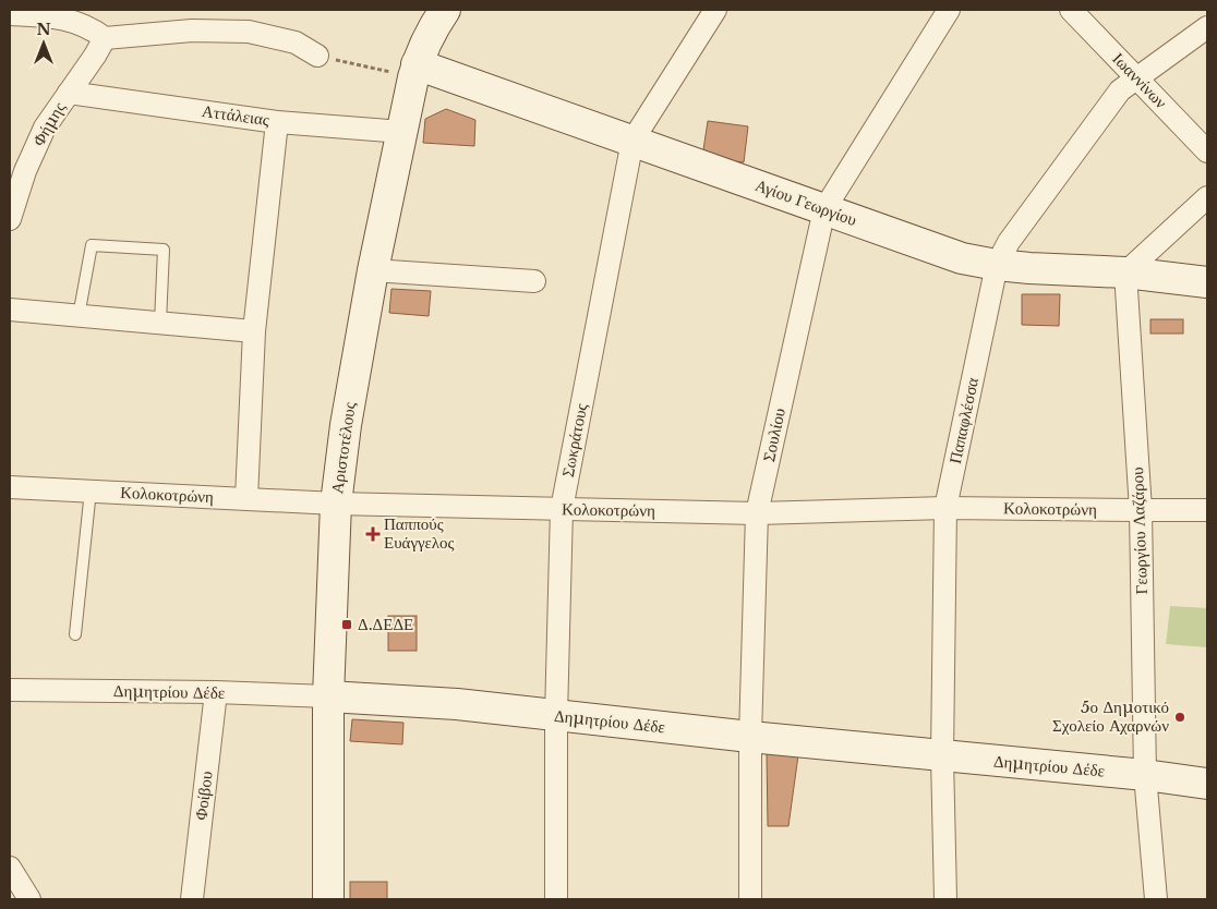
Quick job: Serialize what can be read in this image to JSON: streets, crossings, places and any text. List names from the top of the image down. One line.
{"streets":{"street":["Ιωαννίνων","Αττάλειας","Φήμης","Αγίου Γεωργίου","Παπαφλέσσα","Σουλίου","Σωκράτους","Αριστοτέλους","Κολοκοτρώνη","Γεωργίου Λαζάρου","Δημητρίου Δέδε","Φοίβου"]},"crossings":[["Ιωαννίνων","Παπαφλέσσα"],["Αττάλειας","Φήμης"],["Αττάλειας","Αριστοτέλους"],["Αγίου Γεωργίου","Παπαφλέσσα"],["Αγίου Γεωργίου","Σουλίου"],["Αγίου Γεωργίου","Σωκράτους"],["Αγίου Γεωργίου","Αριστοτέλους"],["Αγίου Γεωργίου","Γεωργίου Λαζάρου"],["Παπαφλέσσα","Κολοκοτρώνη"],["Παπαφλέσσα","Δημητρίου Δέδε"],["Σουλίου","Κολοκοτρώνη"],["Σουλίου","Δημητρίου Δέδε"],["Σωκράτους","Κολοκοτρώνη"],["Σωκράτους","Δημητρίου Δέδε"],["Αριστοτέλους","Κολοκοτρώνη"],["Αριστοτέλους","Δημητρίου Δέδε"],["Κολοκοτρώνη","Γεωργίου Λαζάρου"],["Γεωργίου Λαζάρου","Δημητρίου Δέδε"],["Δημητρίου Δέδε","Φοίβου"]],"places":{"health":["Παππούς Ευάγγελος"],"transit":["Δ.ΔΕΔΕ"],"other":["5ο Δημοτικό Σχολείο Αχαρνών"]},"north":"top"}
